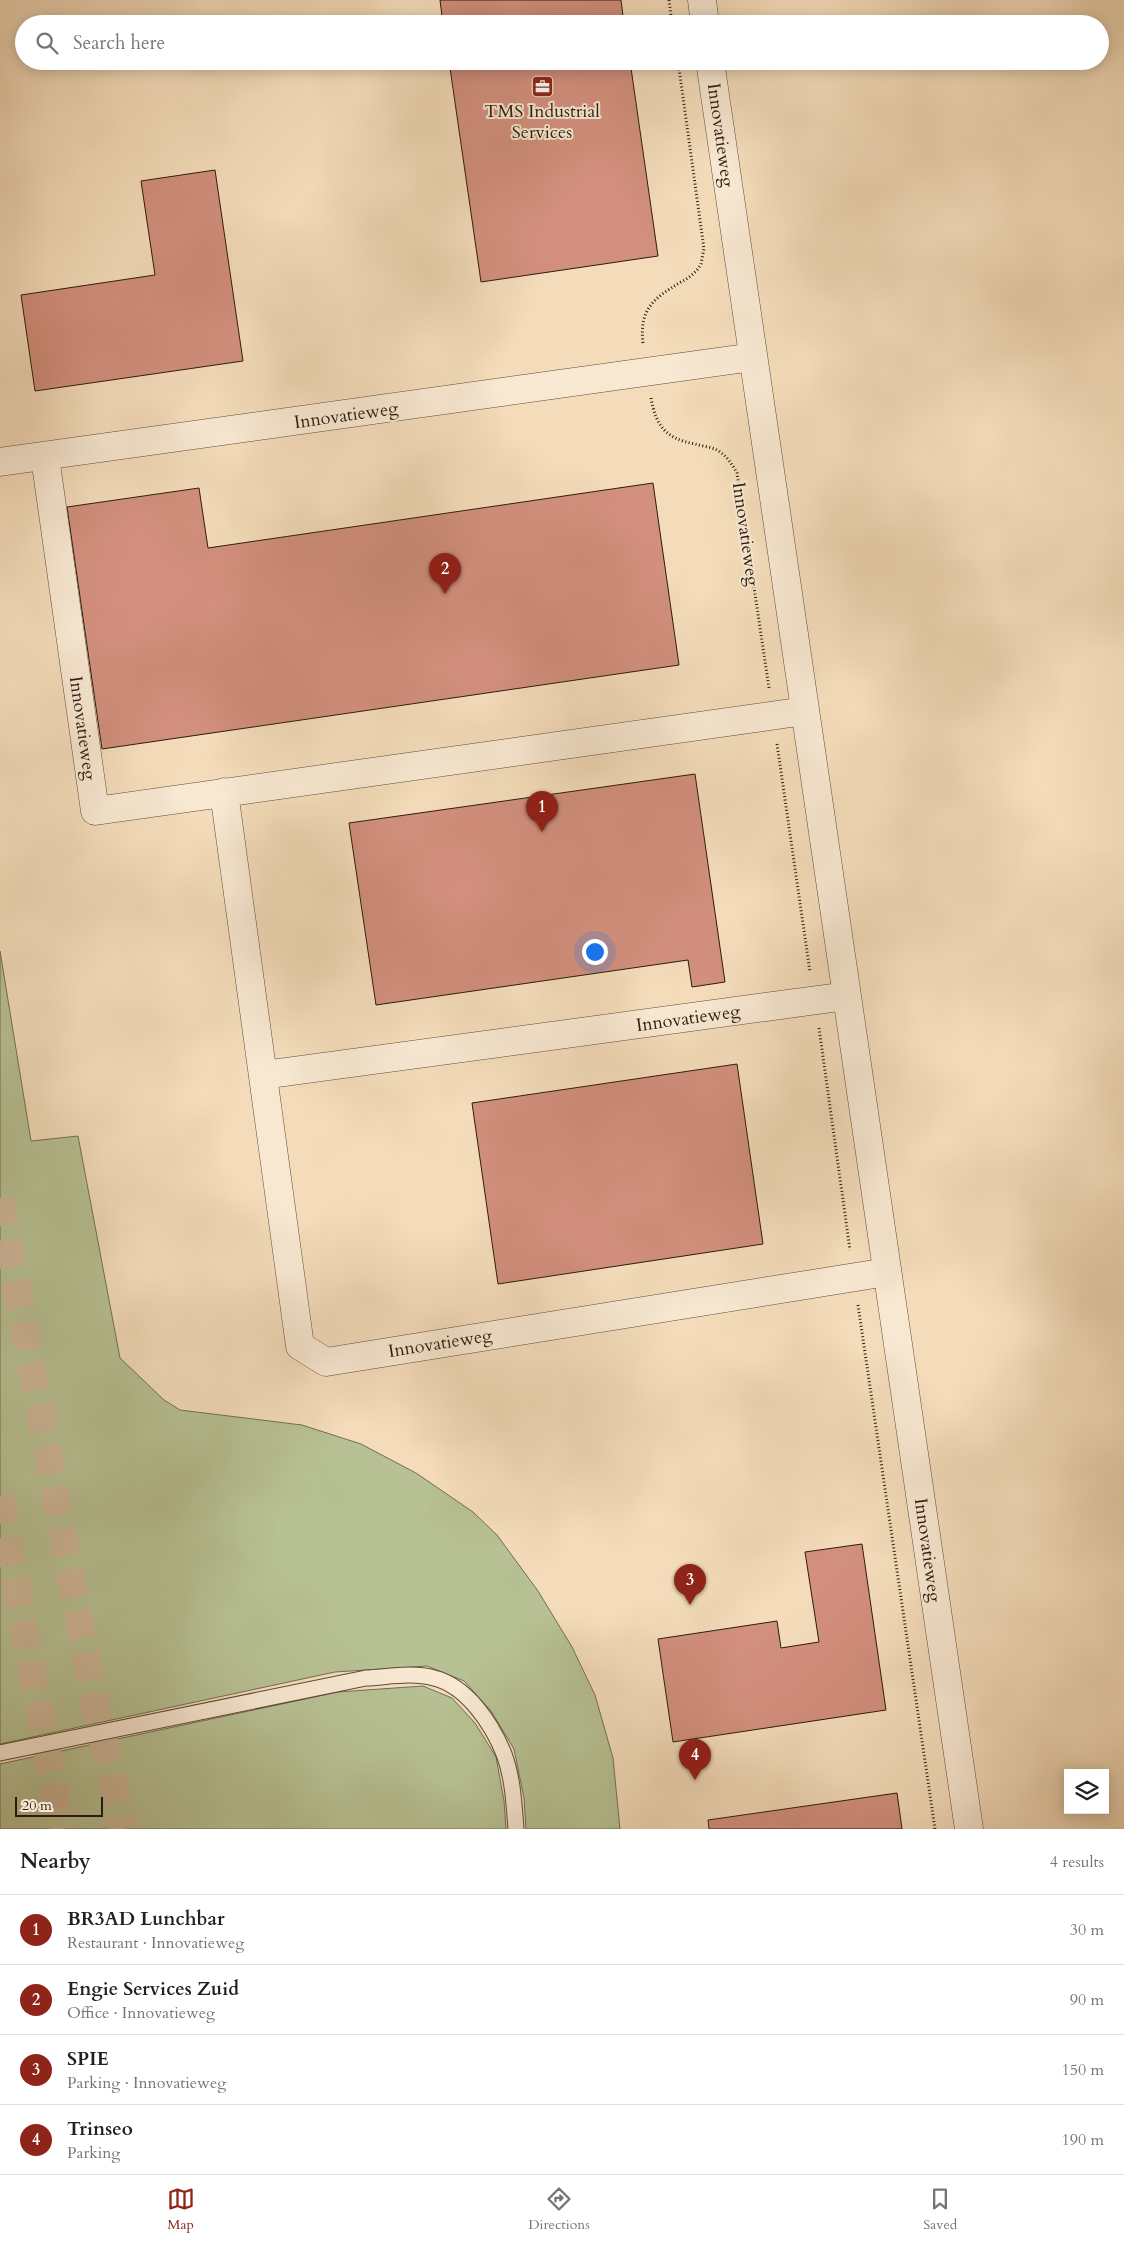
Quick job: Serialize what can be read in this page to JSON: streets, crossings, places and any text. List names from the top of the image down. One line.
{"streets":{"street":["Innovatieweg"]},"places":{"office":["TMS Industrial Services"]},"scale_bar":"20 m","page":{"search":"Search here","pins":["2","1","3","4"],"scale":"20 m","heading":["Nearby","4 results"],"list":[{"mark":"1","name":"BR3AD Lunchbar","note":"Restaurant · Innovatieweg","value":"30 m"},{"mark":"2","name":"Engie Services Zuid","note":"Office · Innovatieweg","value":"90 m"},{"mark":"3","name":"SPIE","note":"Parking · Innovatieweg","value":"150 m"},{"mark":"4","name":"Trinseo","note":"Parking","value":"190 m"}],"nav":["Map","Directions","Saved"]}}
